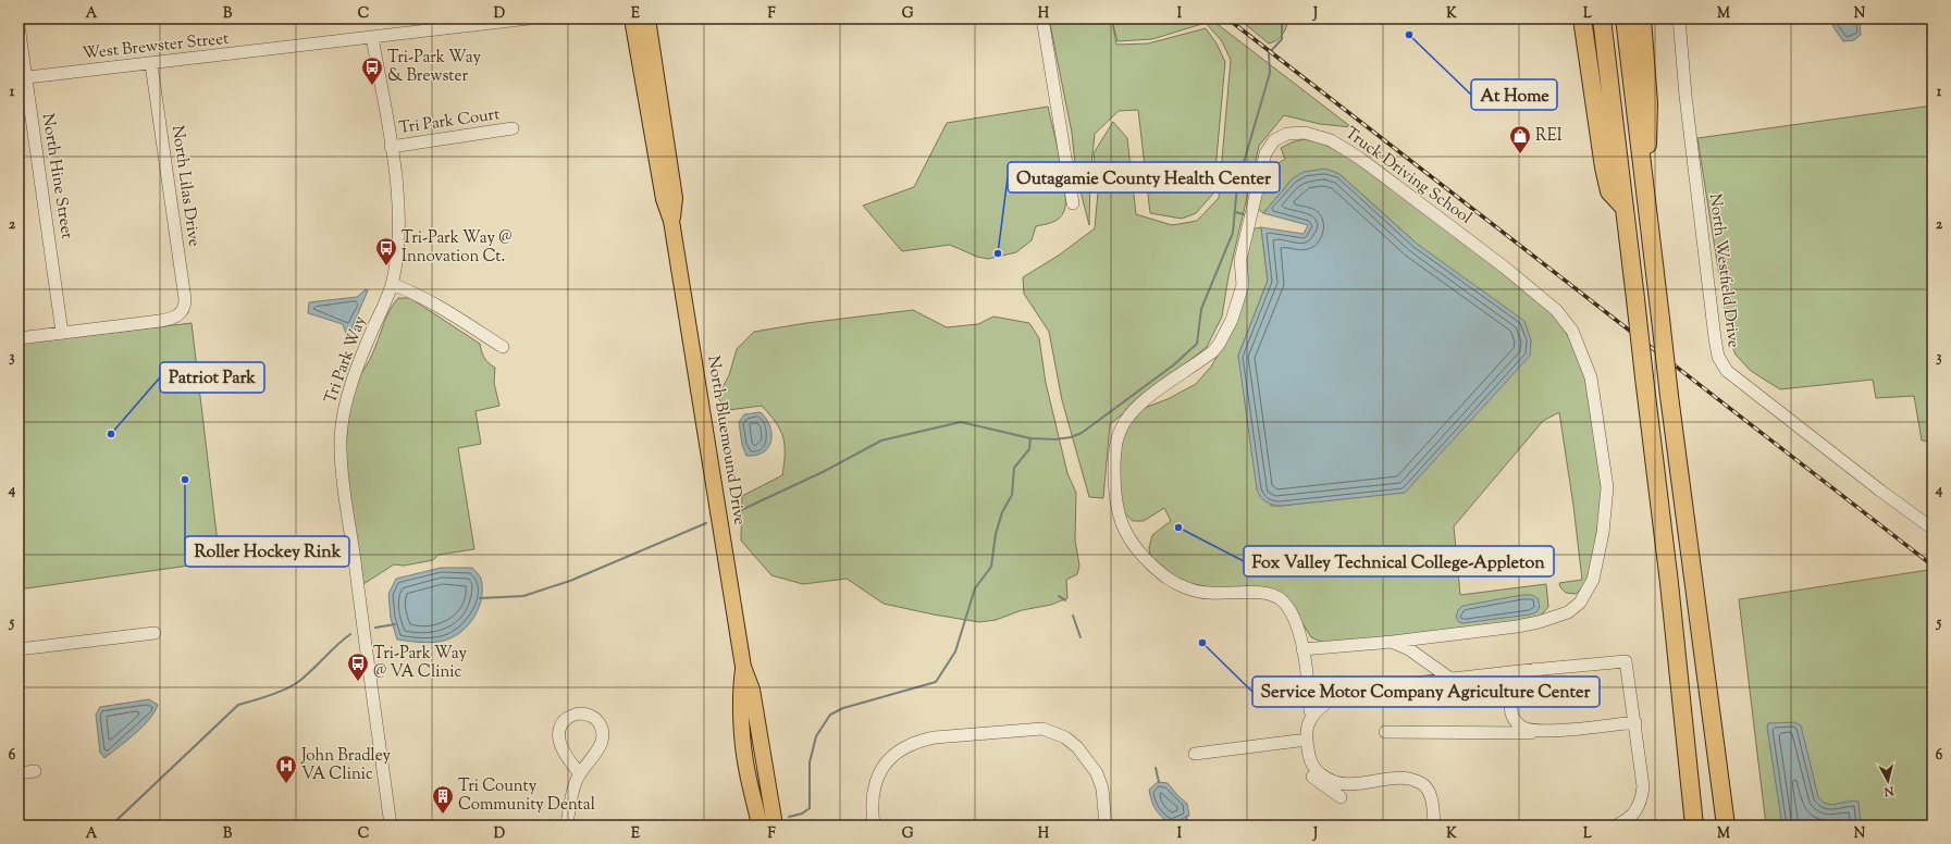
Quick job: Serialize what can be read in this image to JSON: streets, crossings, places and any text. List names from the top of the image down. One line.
{"streets":{"main road":["North Bluemound Drive"],"street":["West Brewster Street","Tri Park Court","North Hine Street","Truck Driving School","North Lilas Drive","North Westfield Drive","Tri Park Way"]},"crossings":[["West Brewster Street","North Hine Street"],["West Brewster Street","North Lilas Drive"],["West Brewster Street","Tri Park Way"],["Tri Park Court","Tri Park Way"],["North Hine Street","North Lilas Drive"]],"places":{"other":["At Home","Outagamie County Health Center","Patriot Park","Roller Hockey Rink","Fox Valley Technical College-Appleton","Service Motor Company Agriculture Center"],"bus stop":["Tri-Park Way & Brewster","Tri-Park Way @ Innovation Ct.","Tri-Park Way @ VA Clinic"],"shop":["REI"],"hospital":["John Bradley VA Clinic"],"building":["Tri County Community Dental"]},"north":"bottom","grid":{"columns":["A","B","C","D","E","F","G","H","I","J","K","L","M","N"],"rows":["1","2","3","4","5","6"]}}
